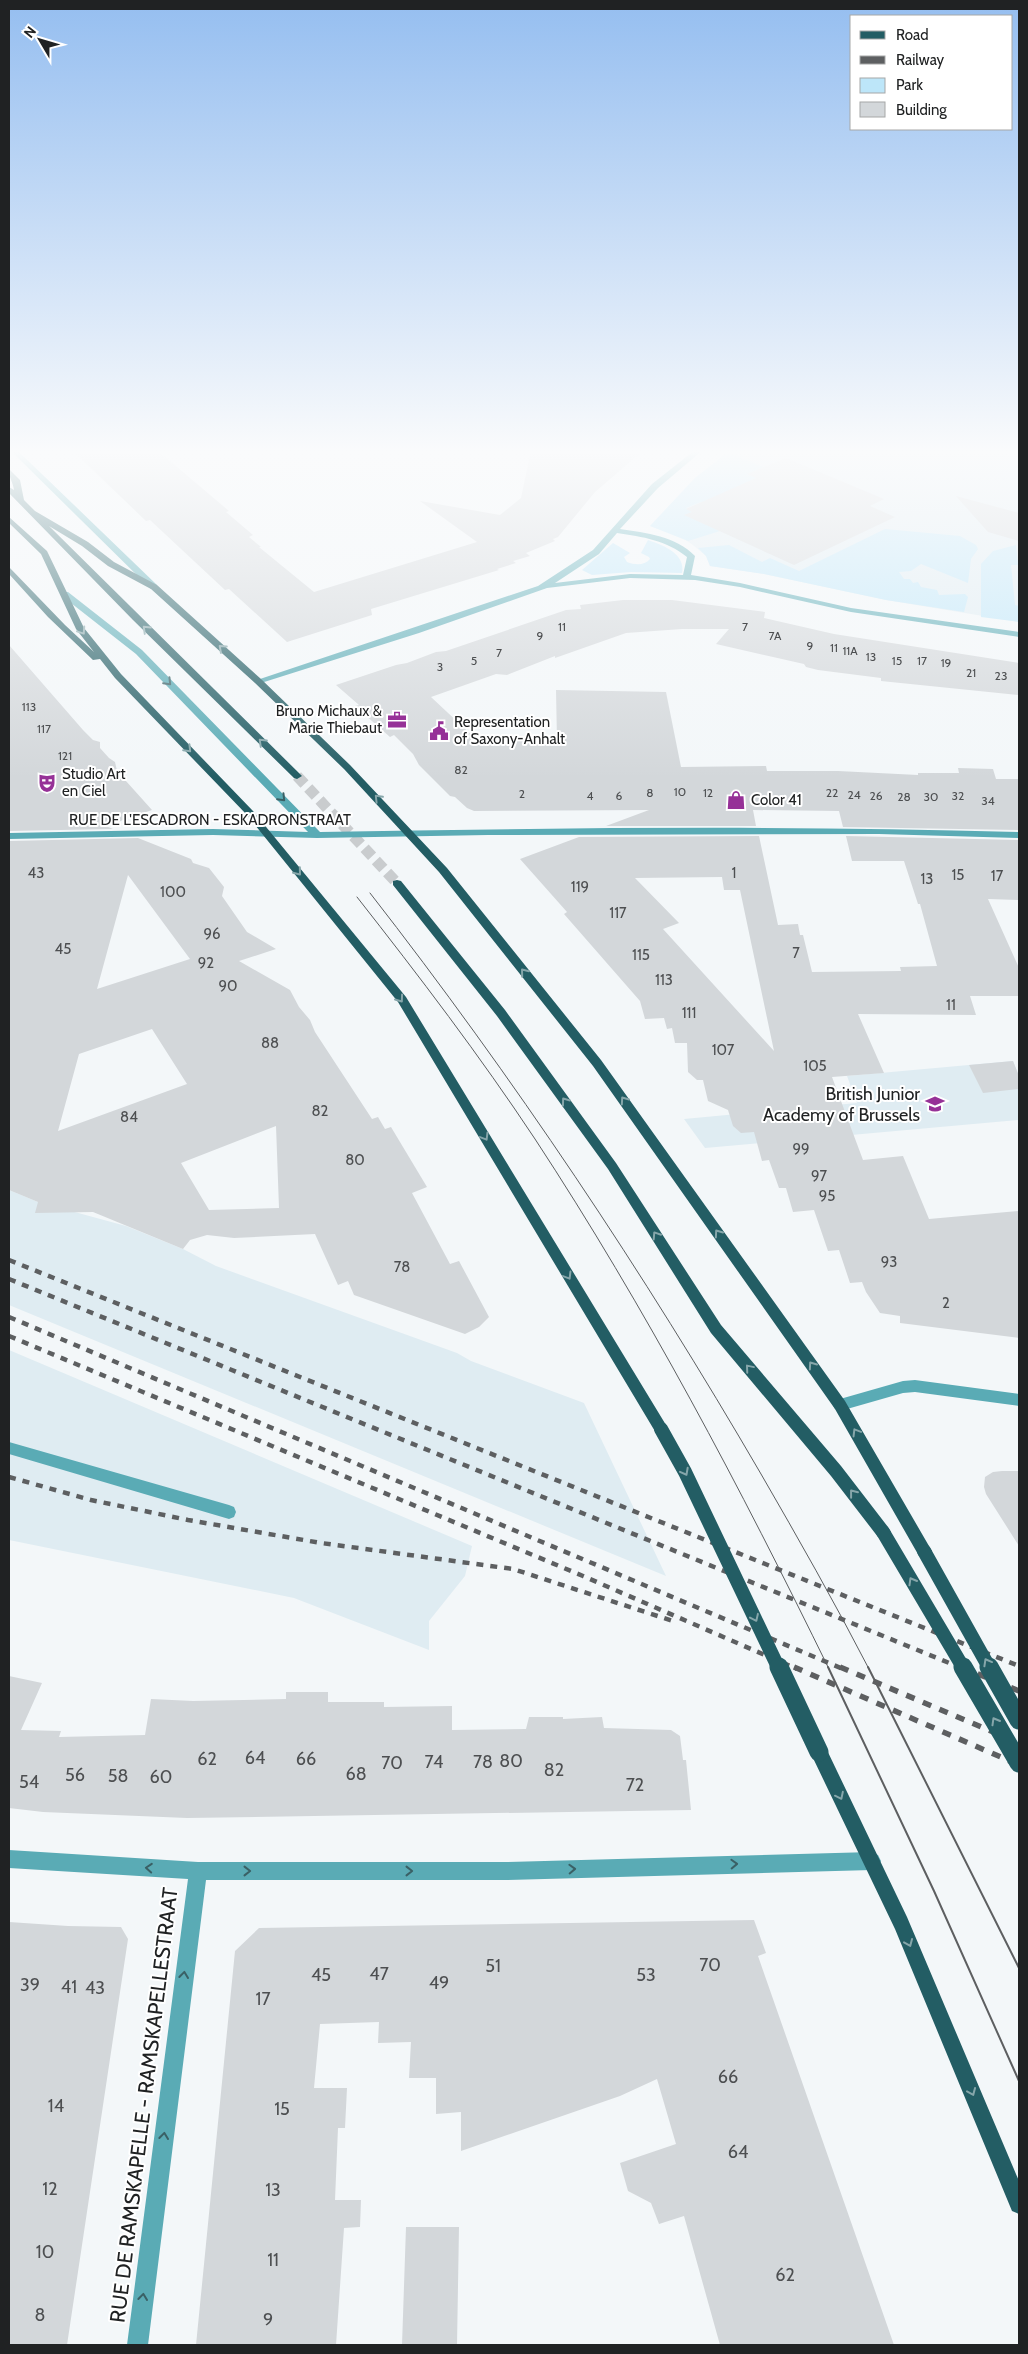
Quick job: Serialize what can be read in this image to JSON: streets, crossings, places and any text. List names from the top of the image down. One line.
{"streets":{"street":["RUE DE L'ESCADRON - ESKADRONSTRAAT","RUE DE RAMSKAPELLE - RAMSKAPELLESTRAAT"]},"one_way":["RUE DE RAMSKAPELLE - RAMSKAPELLESTRAAT"],"places":{"office":["Bruno Michaux & Marie Thiebaut"],"public building":["Representation of Saxony-Anhalt"],"theatre":["Studio Art en Ciel"],"shop":["Color 41"],"school or university":["British Junior Academy of Brussels"]},"house_numbers":["11","7","9","7A","9","11","11A","7","13","5","15","17","19","3","21","23","113","117","121","82","10","8","12","22","2","24","4","6","26","32","28","30","34","43","1","15","17","13","119","100","117","96","45","7","115","92","113","90","11","111","88","107","105","82","84","99","80","97","95","93","78","2","64","62","66","80","74","78","70","82","68","56","58","60","54","72","70","51","47","45","53","49","39","41","43","17","66","14","15","64","12","13","10","11","62","8","9"],"legend":["Road","Railway","Park","Building"],"north":"top left"}
